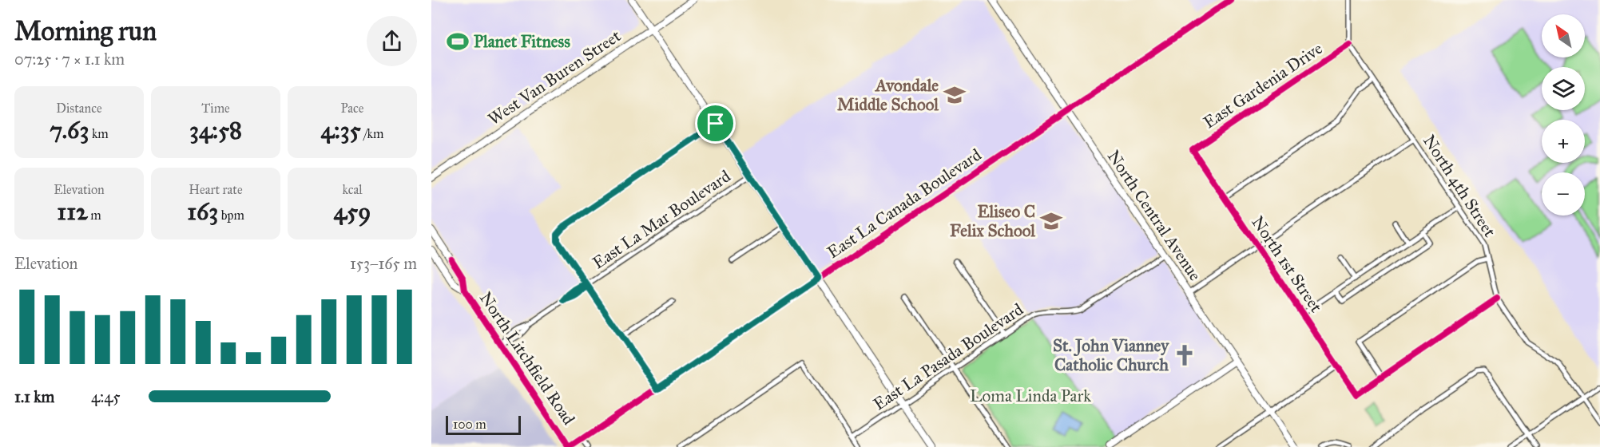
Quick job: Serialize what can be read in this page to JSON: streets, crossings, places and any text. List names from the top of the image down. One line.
{"streets":{"main road":["West Van Buren Street"],"street":["East Gardenia Drive","North 4th Street","East La Canada Boulevard","North Central Avenue","East La Mar Boulevard","North 1st Street","East La Pasada Boulevard","North Litchfield Road"]},"crossings":[["East Gardenia Drive","North 4th Street"],["East Gardenia Drive","North 1st Street"],["East La Canada Boulevard","North Central Avenue"],["East La Canada Boulevard","North Litchfield Road"],["North Central Avenue","East La Pasada Boulevard"],["East La Mar Boulevard","North Litchfield Road"]],"parks":["Loma Linda Park"],"places":{"sports":["Planet Fitness"],"school or university":["Avondale Middle School","Eliseo C Felix School"],"church":["St. John Vianney Catholic Church"]},"scale_bar":"100 m","north":"top left","page":{"heading":["Morning run","07:25 · 7 × 1.1 km"],"map_buttons":["+","−"],"stats":[["Distance","7.63 km"],["Time","34:58"],["Pace","4:35 /km"],["Elevation","112 m"],["Heart rate","163 bpm"],["kcal","459"]],"chart":["Elevation","153–165 m"],"list":[{"name":"1.1 km","note":"4:45"}],"scale":"100 m"}}
